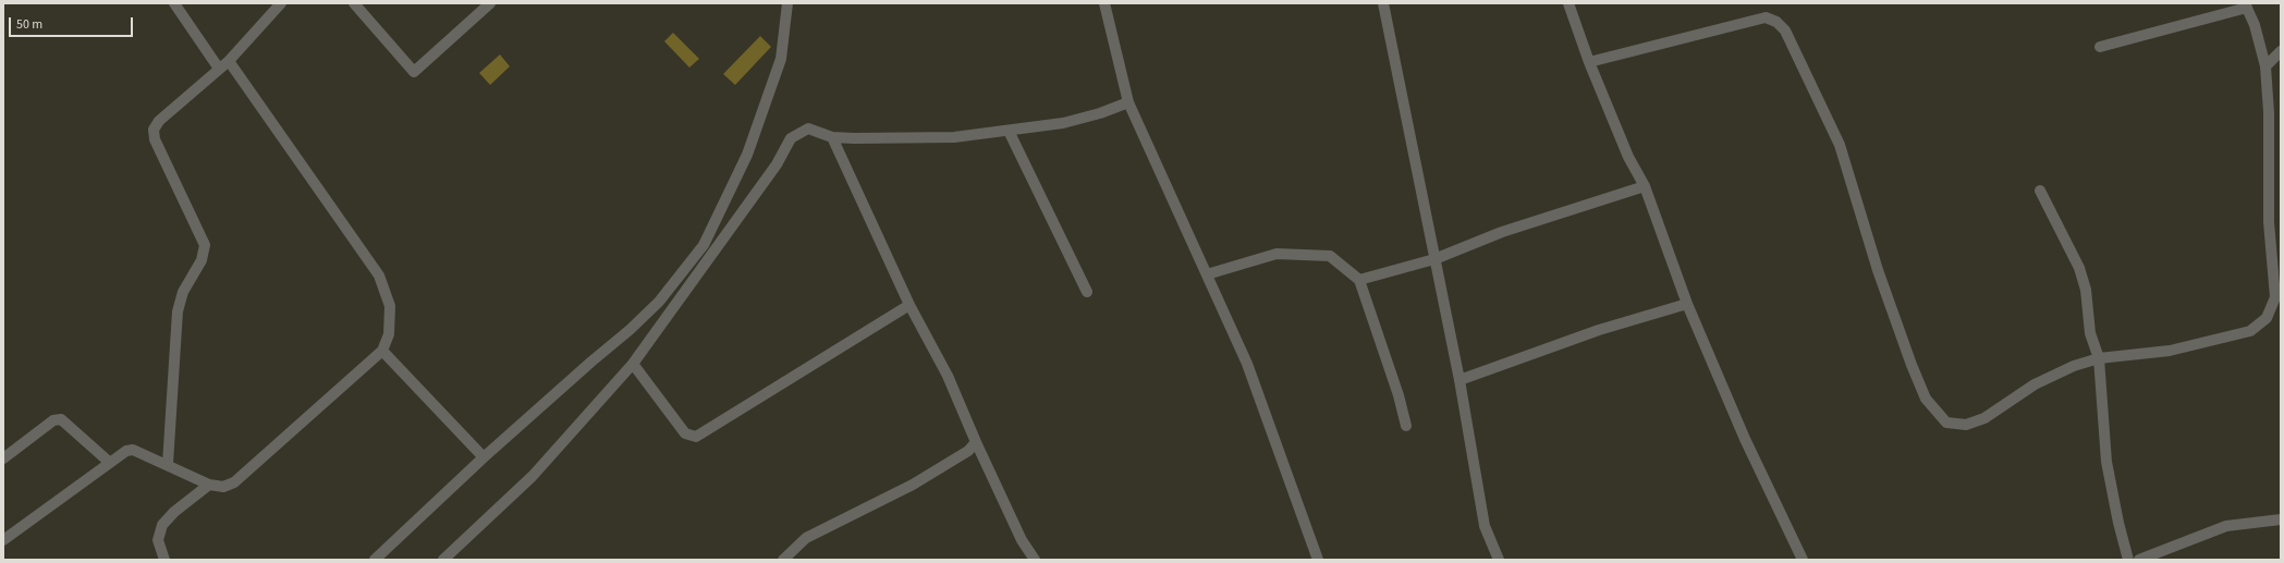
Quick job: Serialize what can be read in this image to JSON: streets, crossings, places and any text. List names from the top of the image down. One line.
{"scale_bar":"50 m"}
